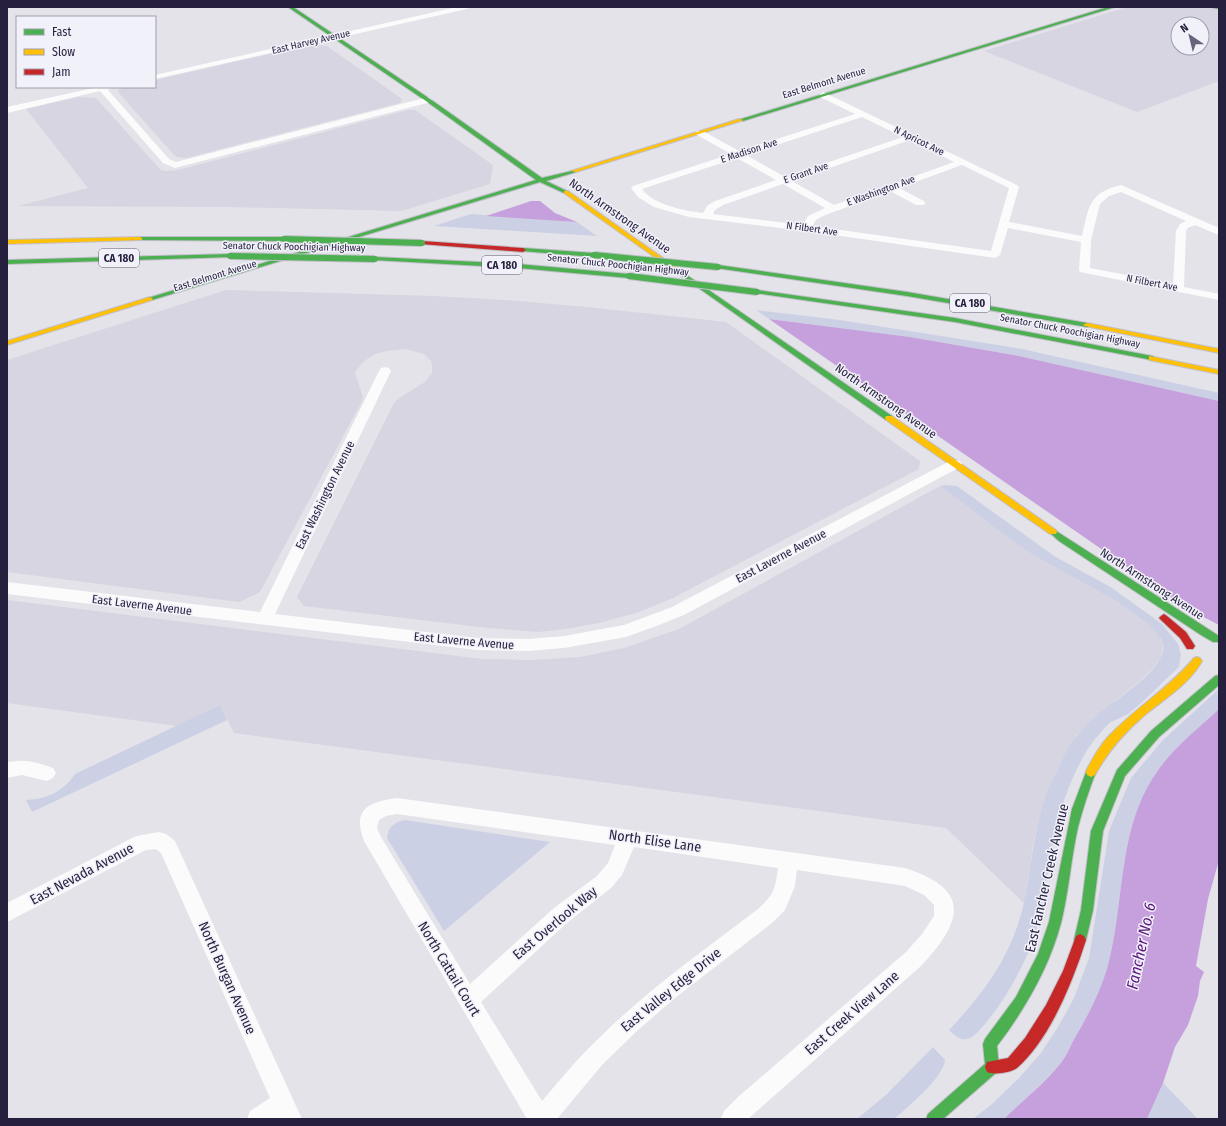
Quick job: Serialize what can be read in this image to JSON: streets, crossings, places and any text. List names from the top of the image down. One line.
{"streets":{"main road":["East Belmont Avenue","North Armstrong Avenue","Senator Chuck Poochigian Highway","CA 180","East Fancher Creek Avenue"],"street":["East Harvey Avenue","N Apricot Ave","E Madison Ave","E Grant Ave","E Washington Ave","N Filbert Ave","East Washington Avenue","East Laverne Avenue","North Elise Lane","East Nevada Avenue","East Overlook Way","North Cattail Court","North Burgan Avenue","East Valley Edge Drive","East Creek View Lane"]},"crossings":[["East Harvey Avenue","North Armstrong Avenue"],["East Belmont Avenue","N Apricot Ave"],["East Belmont Avenue","North Armstrong Avenue"],["N Apricot Ave","E Madison Ave"],["N Apricot Ave","E Grant Ave"],["N Apricot Ave","E Washington Ave"],["N Apricot Ave","N Filbert Ave"],["E Madison Ave","N Filbert Ave"],["E Grant Ave","N Filbert Ave"],["E Washington Ave","N Filbert Ave"],["North Armstrong Avenue","East Laverne Avenue"],["North Armstrong Avenue","East Fancher Creek Avenue"],["East Washington Avenue","East Laverne Avenue"],["North Elise Lane","East Overlook Way"],["North Elise Lane","North Cattail Court"],["North Elise Lane","East Valley Edge Drive"],["North Elise Lane","East Creek View Lane"],["East Nevada Avenue","North Burgan Avenue"],["East Overlook Way","North Cattail Court"],["North Cattail Court","East Valley Edge Drive"]],"water":["Fancher No. 6"],"legend":["Fast","Slow","Jam"],"north":"top left"}
